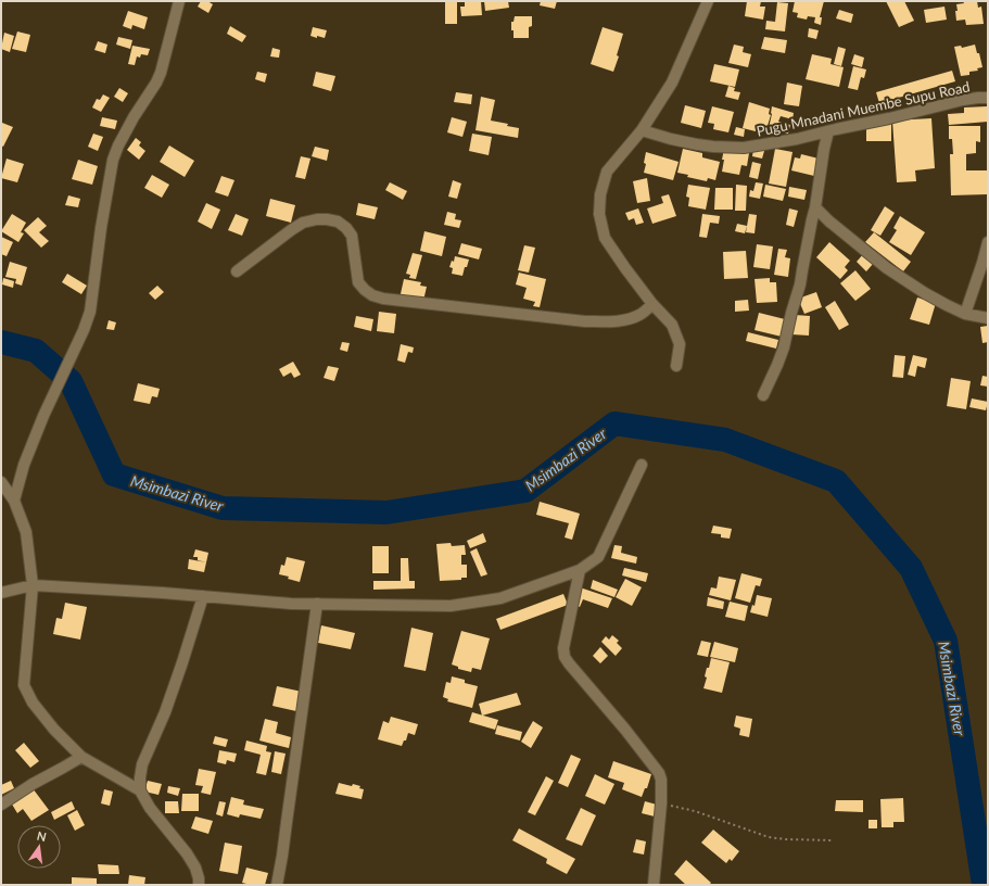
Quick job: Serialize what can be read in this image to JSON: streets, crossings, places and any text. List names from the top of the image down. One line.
{"streets":{"street":["Pugu Mnadani Muembe Supu Road"]},"water":["Msimbazi River"],"north":"top"}
